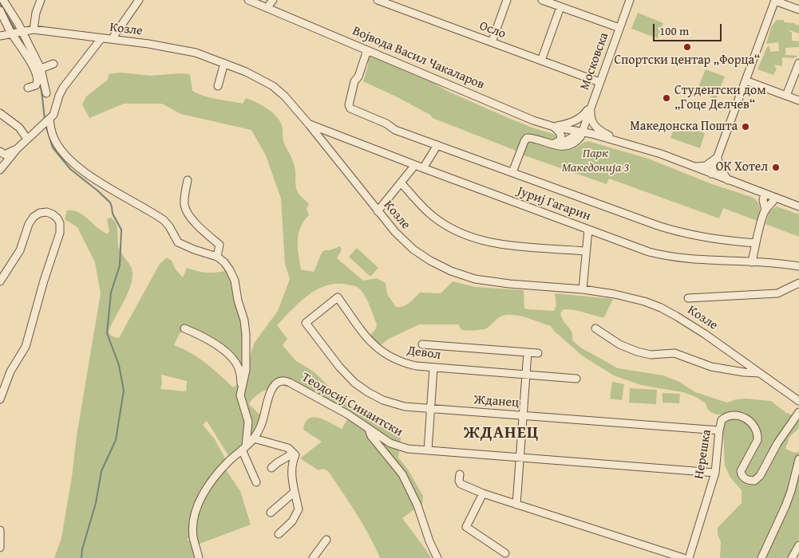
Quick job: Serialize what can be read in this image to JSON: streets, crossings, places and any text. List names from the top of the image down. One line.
{"streets":{"street":["Козле","Осло","Војвода Васил Чакаларов","Московска","Јуриј Гагарин","Девол","Жданец","Теодосиј Синаитски","Нерешка"]},"crossings":[["Козле","Јуриј Гагарин"],["Осло","Московска"],["Војвода Васил Чакаларов","Московска"],["Војвода Васил Чакаларов","Јуриј Гагарин"],["Девол","Жданец"],["Жданец","Нерешка"],["Теодосиј Синаитски","Нерешка"]],"districts":["ЖДАНЕЦ"],"parks":["Парк Македонија 3"],"places":["Спортски центар „Форца“","Студентски дом „Гоце Делчев“","Македонска Пошта","ОК Хотел"],"scale_bar":"100 m"}
